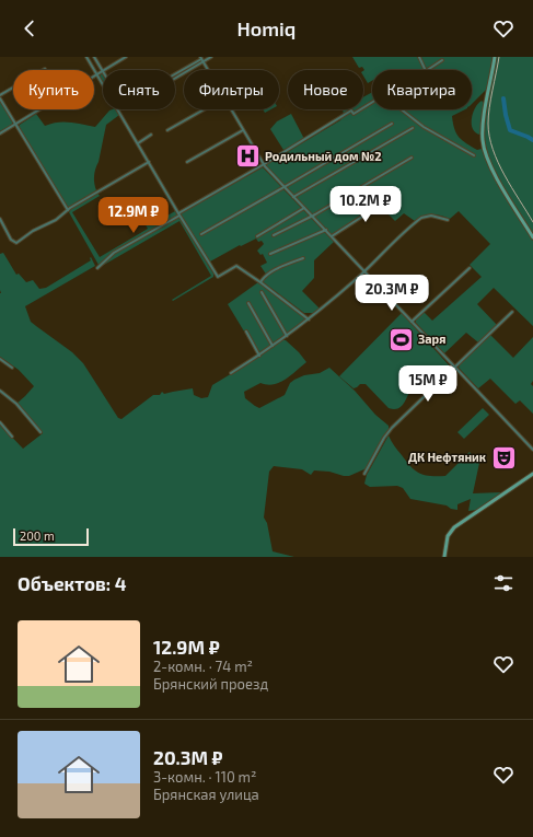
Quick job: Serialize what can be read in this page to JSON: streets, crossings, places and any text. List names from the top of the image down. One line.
{"places":{"hospital":["Родильный дом №2"],"sports":["Заря"],"theatre":["ДК Нефтяник"]},"scale_bar":"200 m","page":{"header":"Homiq","chip":["Купить","Снять","Фильтры","Новое","Квартира"],"price":["10.2M ₽","12.9M ₽","20.3M ₽","15M ₽"],"scale":"200 m","heading":"Объектов: 4","list":[{"name":"12.9M ₽","note":"2-комн. · 74 m² · Брянский проезд"},{"name":"20.3M ₽","note":"3-комн. · 110 m² · Брянская улица"}]}}
